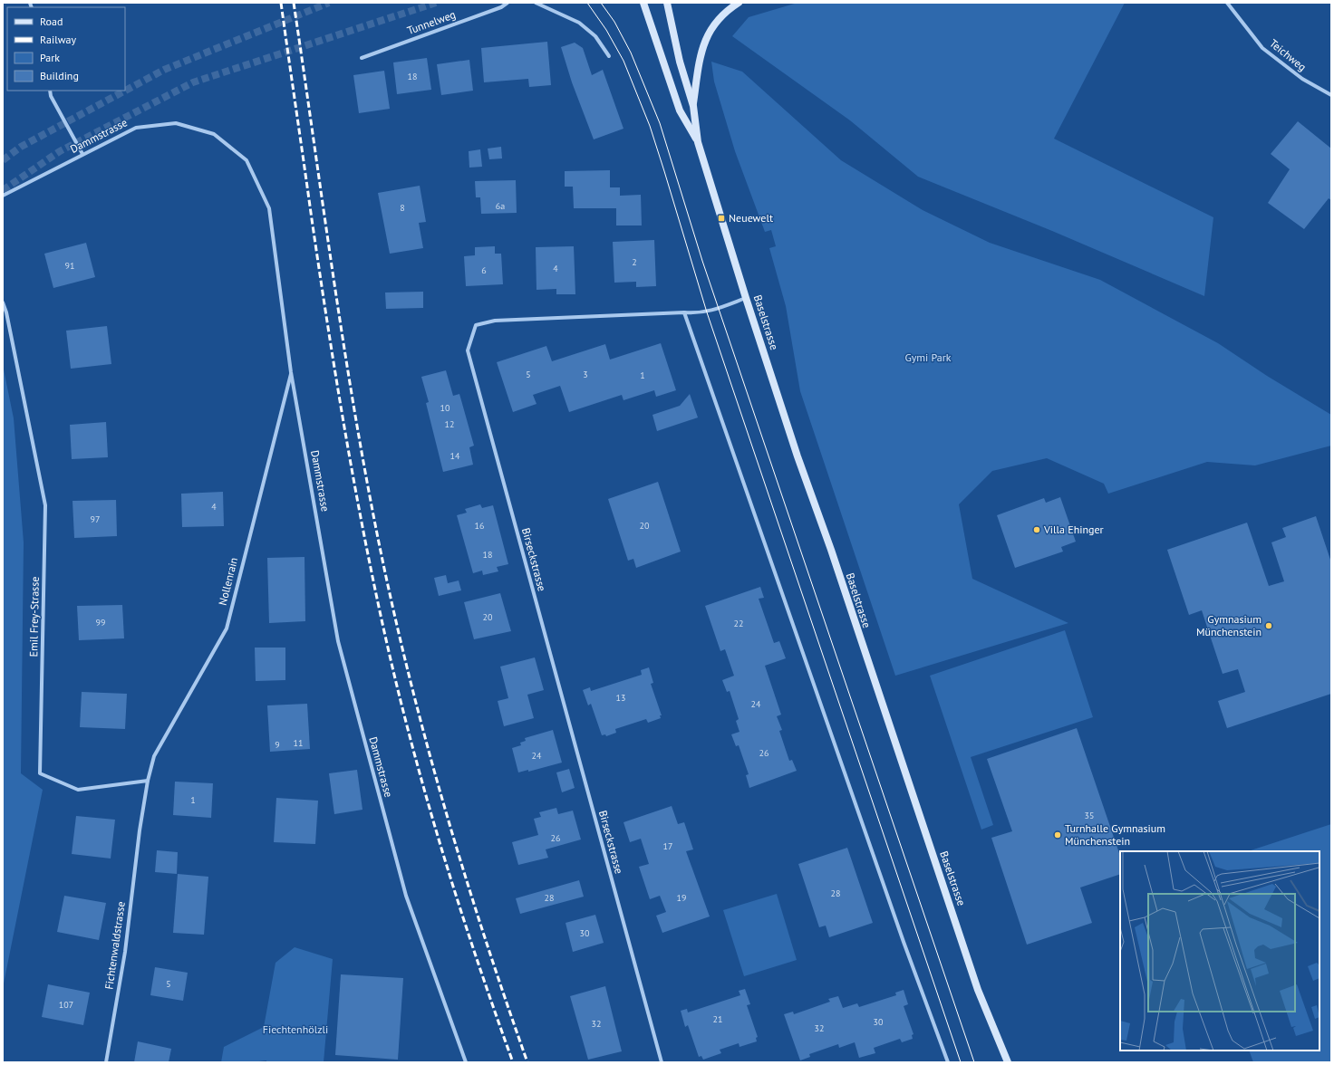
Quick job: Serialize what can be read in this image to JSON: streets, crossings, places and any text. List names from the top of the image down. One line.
{"streets":{"main road":["Baselstrasse"],"street":["Tunnelweg","Teichweg","Dammstrasse","Birseckstrasse","Nollenrain","Emil Frey-Strasse","Fichtenwaldstrasse"]},"crossings":[["Dammstrasse","Nollenrain"],["Baselstrasse","Birseckstrasse"],["Nollenrain","Emil Frey-Strasse"],["Nollenrain","Fichtenwaldstrasse"],["Emil Frey-Strasse","Fichtenwaldstrasse"]],"parks":["Gymi Park","Fiechtenhölzli"],"places":{"transit":["Neuewelt"],"other":["Villa Ehinger","Gymnasium Münchenstein","Turnhalle Gymnasium Münchenstein"]},"house_numbers":["18","6a","8","2","91","4","6","5","3","1","10","12","14","4","97","16","20","18","20","99","22","13","24","11","9","26","24","1","35","26","17","28","28","19","30","5","107","21","30","32","32"],"legend":["Road","Railway","Park","Building"]}
